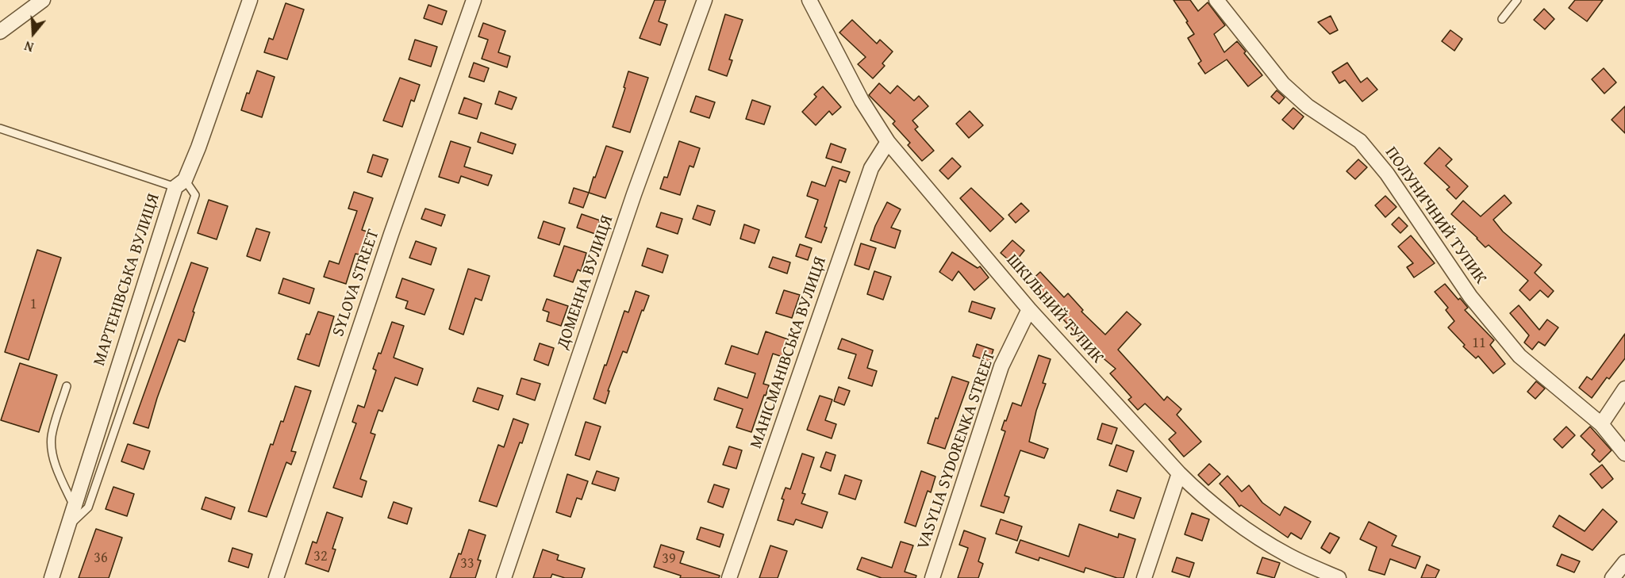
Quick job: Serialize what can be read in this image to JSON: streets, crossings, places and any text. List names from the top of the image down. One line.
{"streets":{"street":["ПОЛУНИЧНИЙ ТУПИК","МАРТЕНІВСЬКА ВУЛИЦЯ","ДОМЕННА ВУЛИЦЯ","SYLOVA STREET","ШКІЛЬНИЙ ТУПИК","МАНІСМАНІВСЬКА ВУЛИЦЯ","VASYLIA SYDORENKA STREET"]},"crossings":[["ШКІЛЬНИЙ ТУПИК","МАНІСМАНІВСЬКА ВУЛИЦЯ"],["ШКІЛЬНИЙ ТУПИК","VASYLIA SYDORENKA STREET"]],"house_numbers":["1","11","32","36","39","33"],"north":"bottom"}
